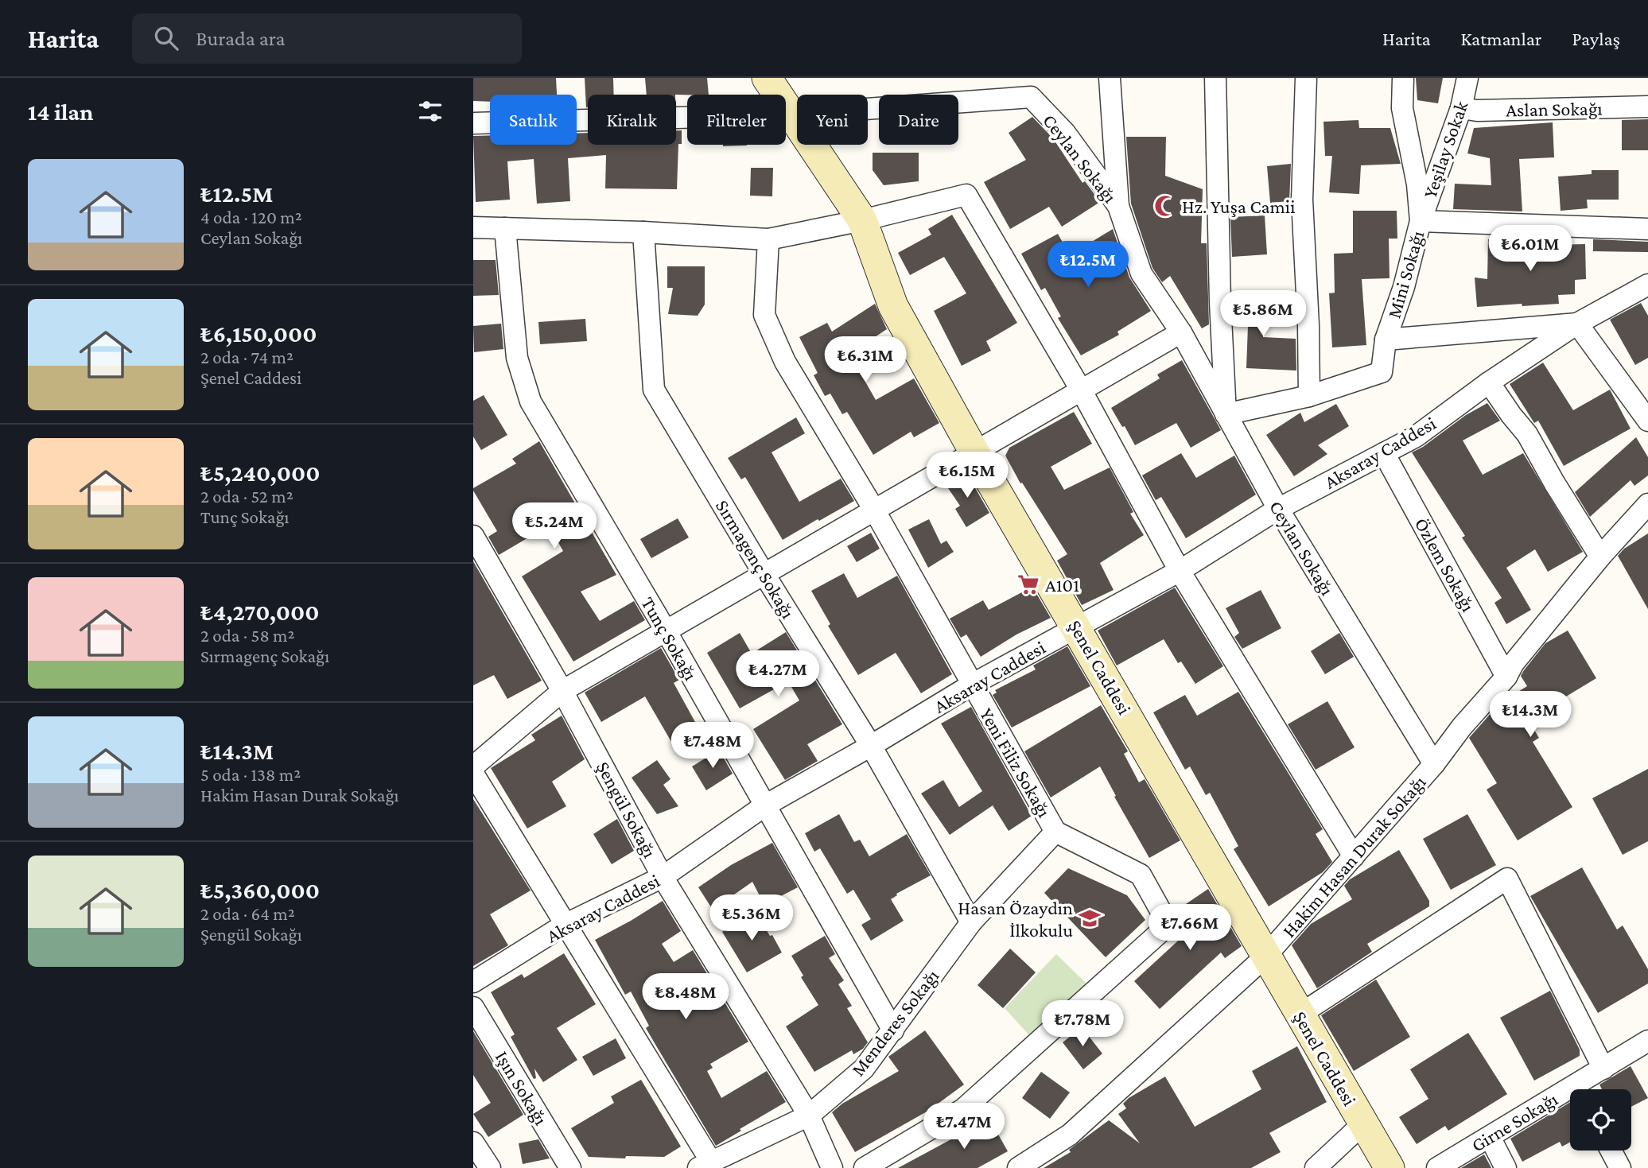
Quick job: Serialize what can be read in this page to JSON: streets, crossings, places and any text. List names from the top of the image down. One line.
{"streets":{"street":["Aslan Sokağı","Yeşilay Sokak","Ceylan Sokağı","Mini Sokağı","Aksaray Caddesi","Sırmagenç Sokağı","Özlem Sokağı","Tunç Sokağı","Şenel Caddesi","Yeni Filiz Sokağı","Şengül Sokağı","Hakim Hasan Durak Sokağı","Menderes Sokağı","Işın Sokağı","Girne Sokağı"]},"crossings":[["Aslan Sokağı","Yeşilay Sokak"],["Yeşilay Sokak","Mini Sokağı"],["Ceylan Sokağı","Aksaray Caddesi"],["Ceylan Sokağı","Şenel Caddesi"],["Ceylan Sokağı","Hakim Hasan Durak Sokağı"],["Aksaray Caddesi","Sırmagenç Sokağı"],["Aksaray Caddesi","Özlem Sokağı"],["Aksaray Caddesi","Tunç Sokağı"],["Aksaray Caddesi","Şenel Caddesi"],["Aksaray Caddesi","Yeni Filiz Sokağı"],["Aksaray Caddesi","Şengül Sokağı"],["Sırmagenç Sokağı","Menderes Sokağı"],["Özlem Sokağı","Hakim Hasan Durak Sokağı"],["Tunç Sokağı","Menderes Sokağı"],["Şenel Caddesi","Hakim Hasan Durak Sokağı"],["Yeni Filiz Sokağı","Menderes Sokağı"],["Şengül Sokağı","Menderes Sokağı"]],"places":{"mosque":["Hz. Yuşa Camii"],"supermarket":["A101"],"school or university":["Hasan Özaydın İlkokulu"]},"page":{"header":"Harita","search":"Burada ara","nav":["Harita","Katmanlar","Paylaş"],"heading":"14 ilan","chip":["Satılık","Kiralık","Filtreler","Yeni","Daire"],"list":[{"name":"₺12.5M","note":"4 oda · 120 m² · Ceylan Sokağı"},{"name":"₺6,150,000","note":"2 oda · 74 m² · Şenel Caddesi"},{"name":"₺5,240,000","note":"2 oda · 52 m² · Tunç Sokağı"},{"name":"₺4,270,000","note":"2 oda · 58 m² · Sırmagenç Sokağı"},{"name":"₺14.3M","note":"5 oda · 138 m² · Hakim Hasan Durak Sokağı"},{"name":"₺5,360,000","note":"2 oda · 64 m² · Şengül Sokağı"}],"price":["₺6.01M","₺12.5M","₺5.86M","₺6.31M","₺6.15M","₺5.24M","₺4.27M","₺14.3M","₺7.48M","₺5.36M","₺7.66M","₺8.48M","₺7.78M","₺7.47M"]}}
